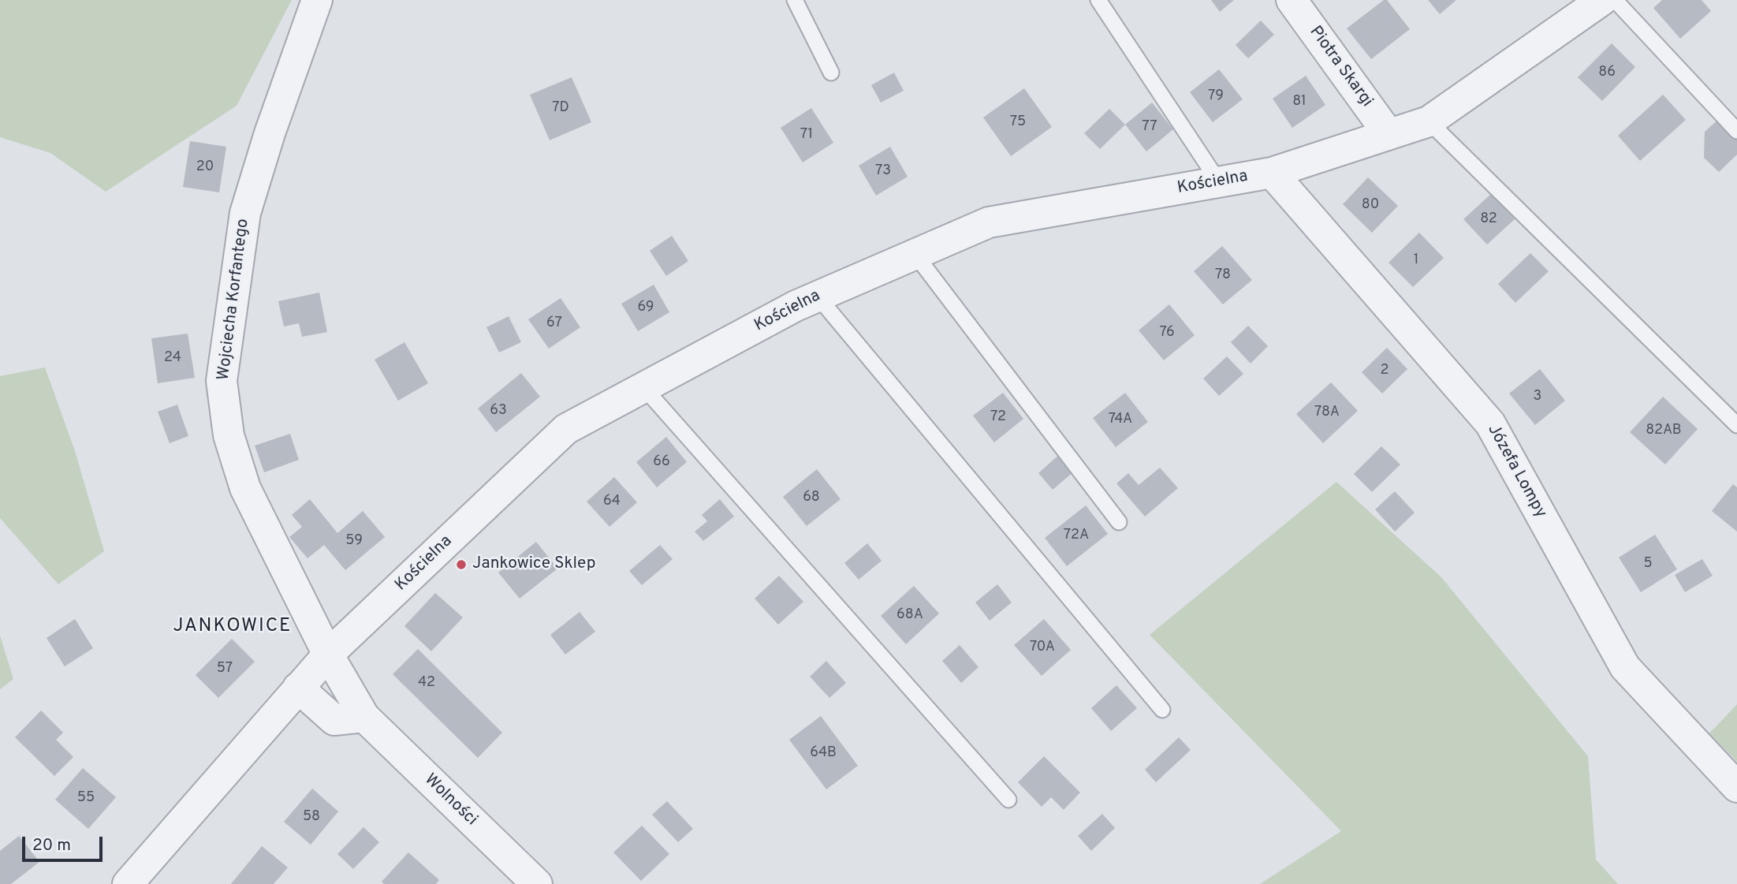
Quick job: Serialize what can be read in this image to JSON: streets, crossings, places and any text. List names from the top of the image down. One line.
{"streets":{"street":["Piotra Skargi","Kościelna","Wojciecha Korfantego","Józefa Lompy","Wolności"]},"crossings":[["Piotra Skargi","Kościelna"],["Kościelna","Wojciecha Korfantego"],["Kościelna","Józefa Lompy"],["Kościelna","Wolności"],["Wojciecha Korfantego","Wolności"]],"districts":["JANKOWICE"],"places":["Jankowice Sklep"],"house_numbers":["86","79","81","7D","75","77","71","20","73","80","82","1","78","69","67","76","24","2","3","63","78A","72","74A","82AB","66","68","64","72A","59","5","68A","70A","57","42","64B","55","58"],"scale_bar":"20 m"}
